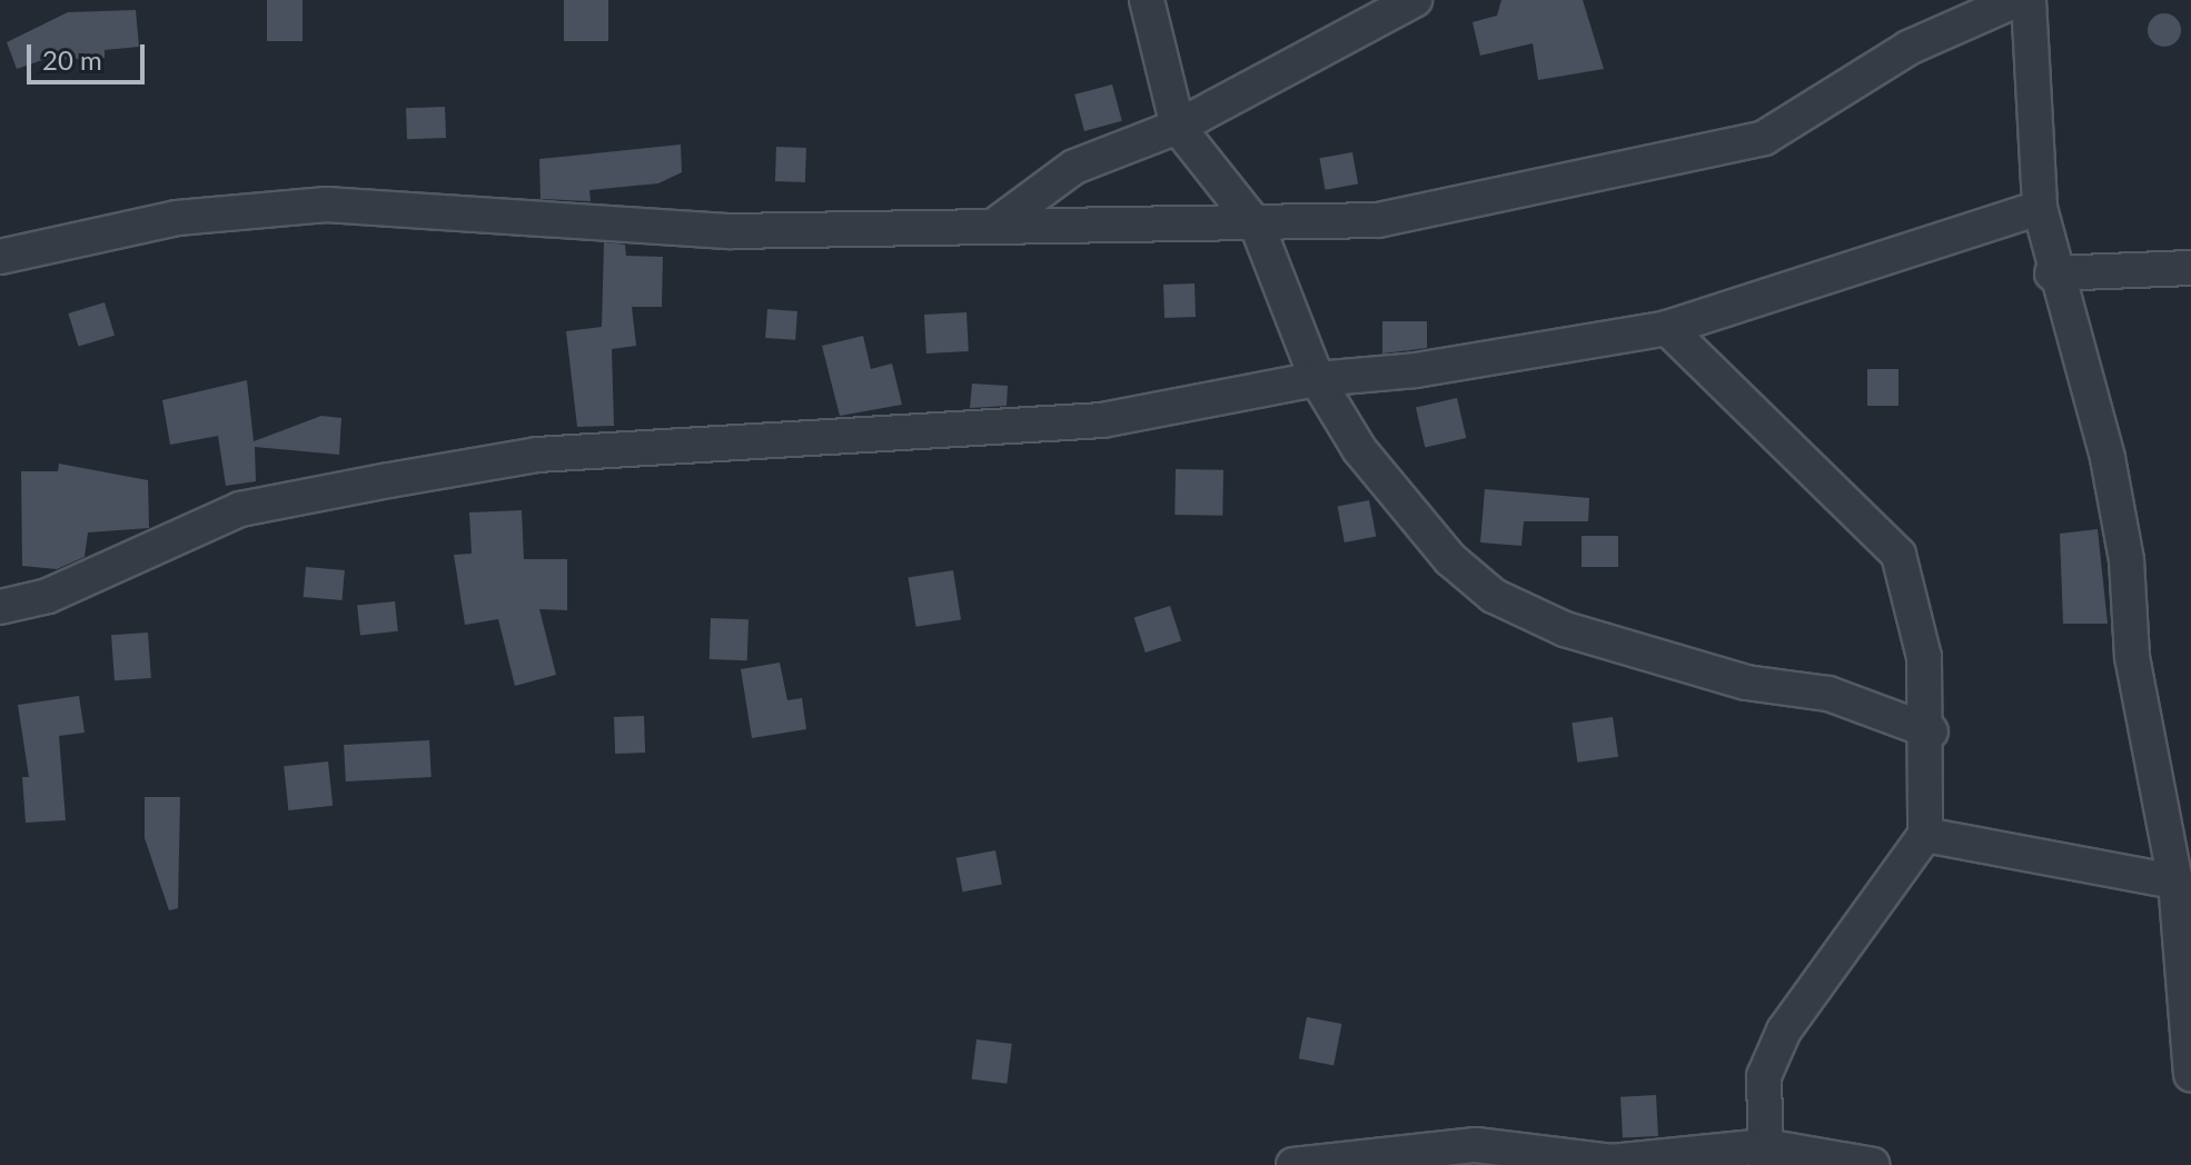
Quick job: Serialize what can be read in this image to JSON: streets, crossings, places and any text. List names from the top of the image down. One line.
{"scale_bar":"20 m"}
